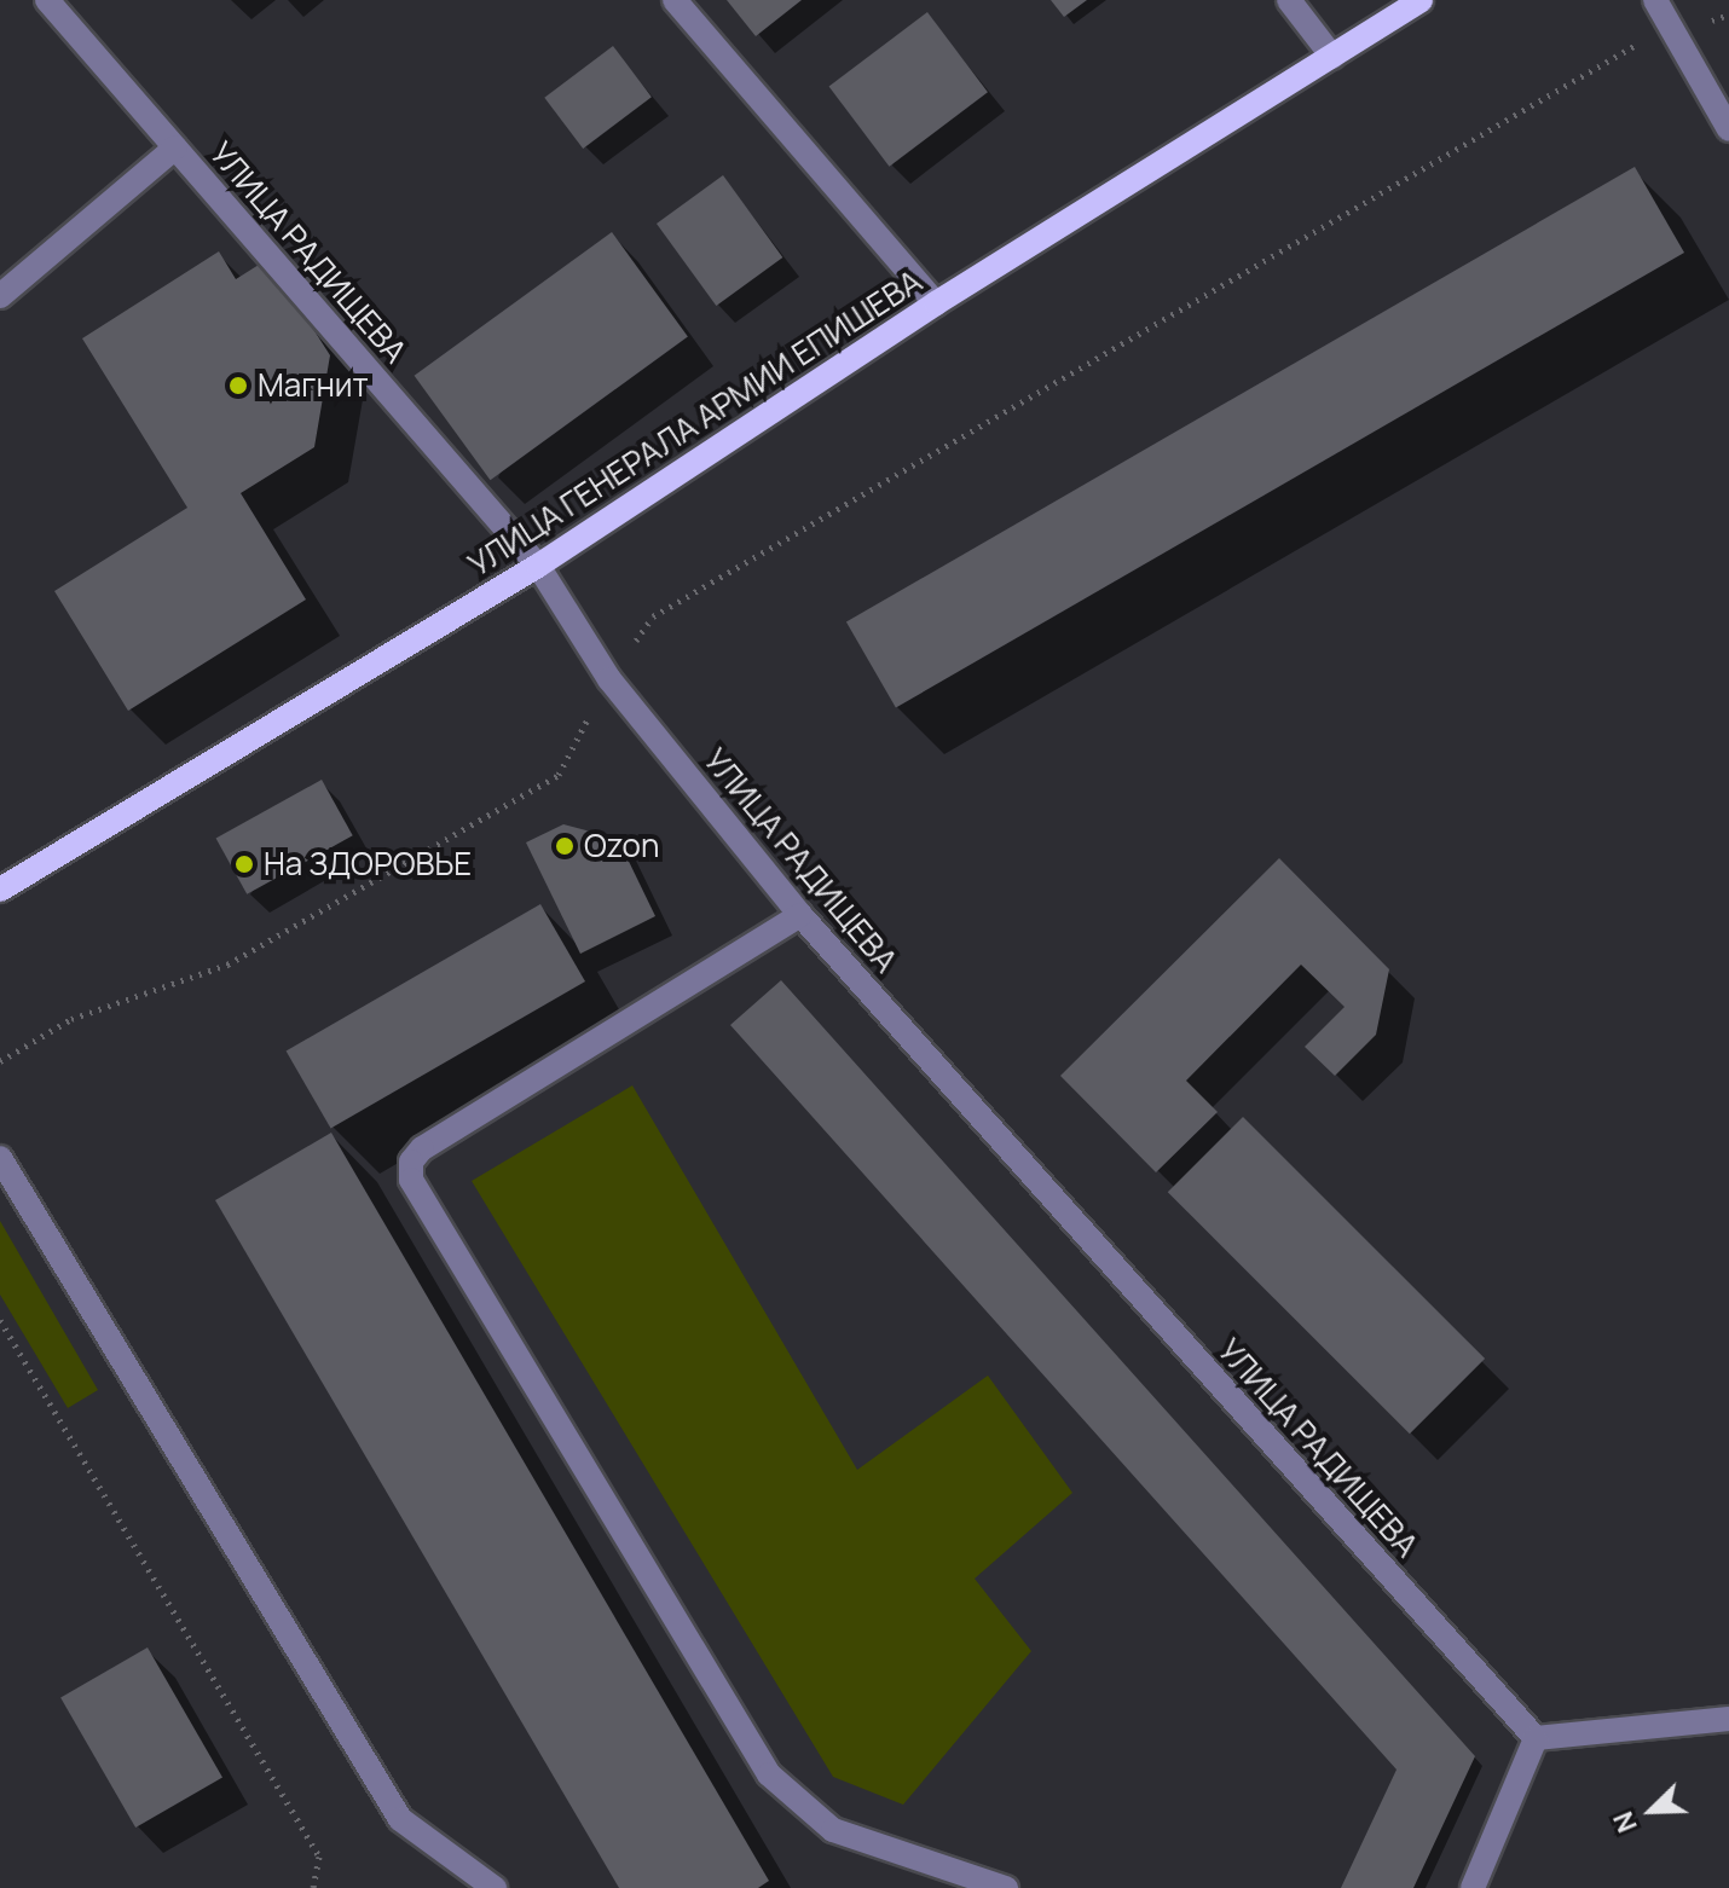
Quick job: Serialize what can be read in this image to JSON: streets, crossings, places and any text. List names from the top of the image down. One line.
{"streets":{"main road":["УЛИЦА ГЕНЕРАЛА АРМИИ ЕПИШЕВА"],"street":["УЛИЦА РАДИЩЕВА"]},"crossings":[["УЛИЦА РАДИЩЕВА","УЛИЦА ГЕНЕРАЛА АРМИИ ЕПИШЕВА"]],"places":["Магнит","Ozon","На ЗДОРОВЬЕ"],"north":"bottom left"}
